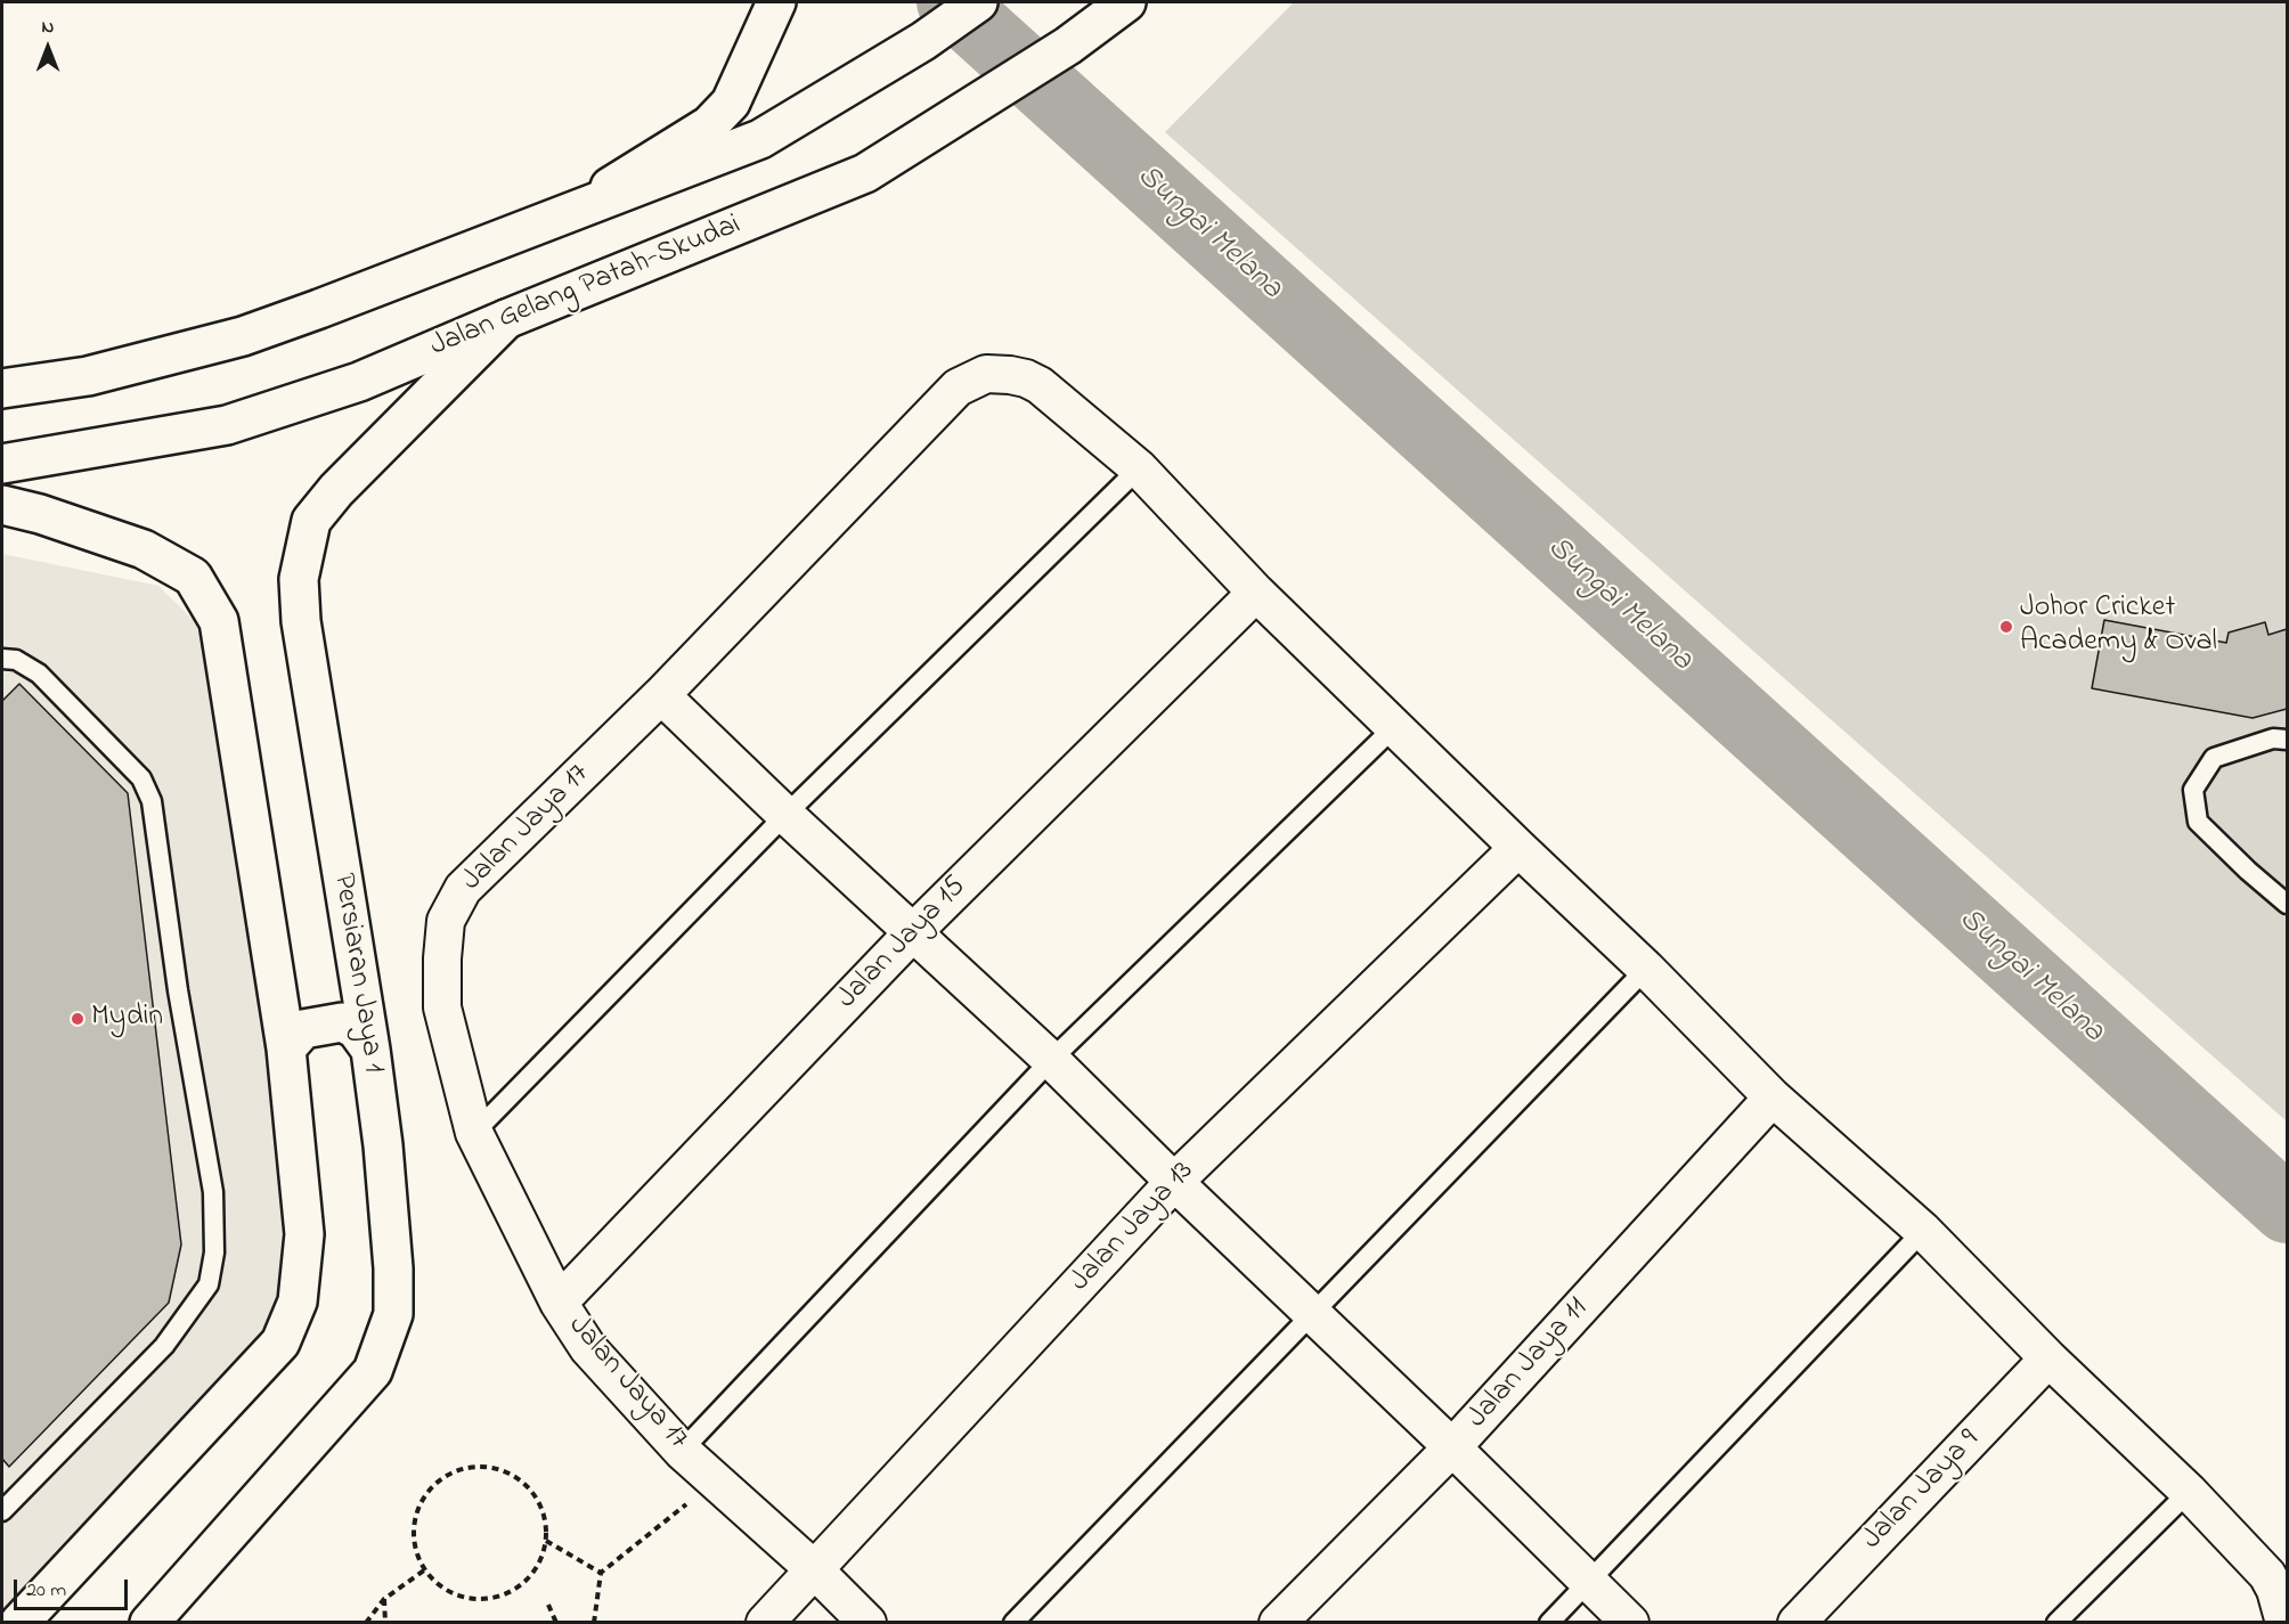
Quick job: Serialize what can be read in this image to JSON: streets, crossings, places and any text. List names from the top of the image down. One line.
{"streets":{"main road":["Jalan Gelang Patah-Skudai","Persiaran Jaya 1"],"street":["Jalan Jaya 17","Jalan Jaya 15","Jalan Jaya 13","Jalan Jaya 11","Jalan Jaya 9"]},"crossings":[["Jalan Gelang Patah-Skudai","Persiaran Jaya 1"],["Jalan Jaya 17","Jalan Jaya 15"],["Jalan Jaya 17","Jalan Jaya 13"]],"water":["Sungai Melana"],"places":["Johor Cricket Academy & Oval","Mydin"],"scale_bar":"20 m","north":"top"}
